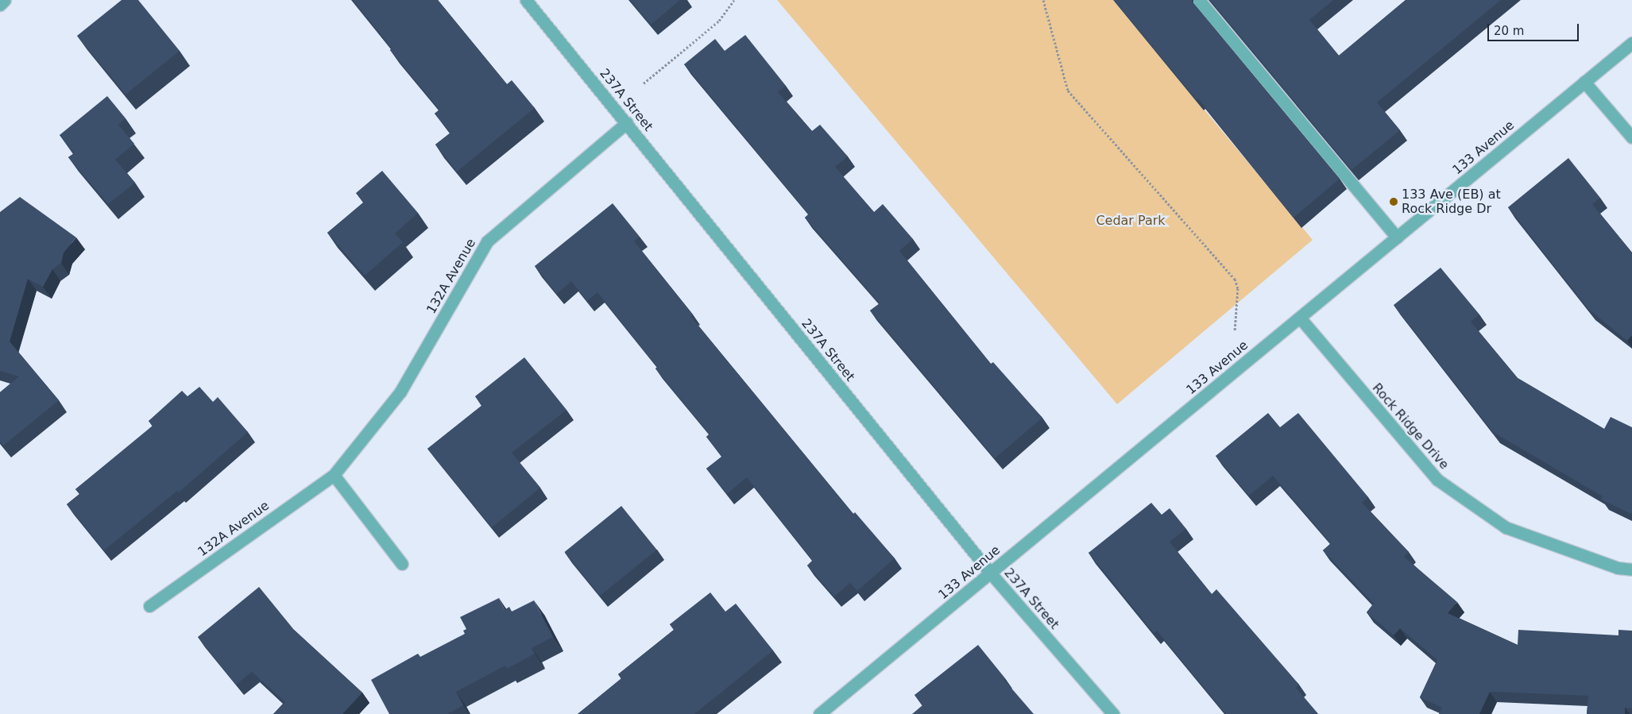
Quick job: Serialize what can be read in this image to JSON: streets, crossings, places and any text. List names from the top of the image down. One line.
{"streets":{"street":["237A Street","133 Avenue","132A Avenue","Rock Ridge Drive"]},"crossings":[["237A Street","133 Avenue"],["237A Street","132A Avenue"],["133 Avenue","Rock Ridge Drive"]],"parks":["Cedar Park"],"places":["133 Ave (EB) at Rock Ridge Dr"],"scale_bar":"20 m"}
